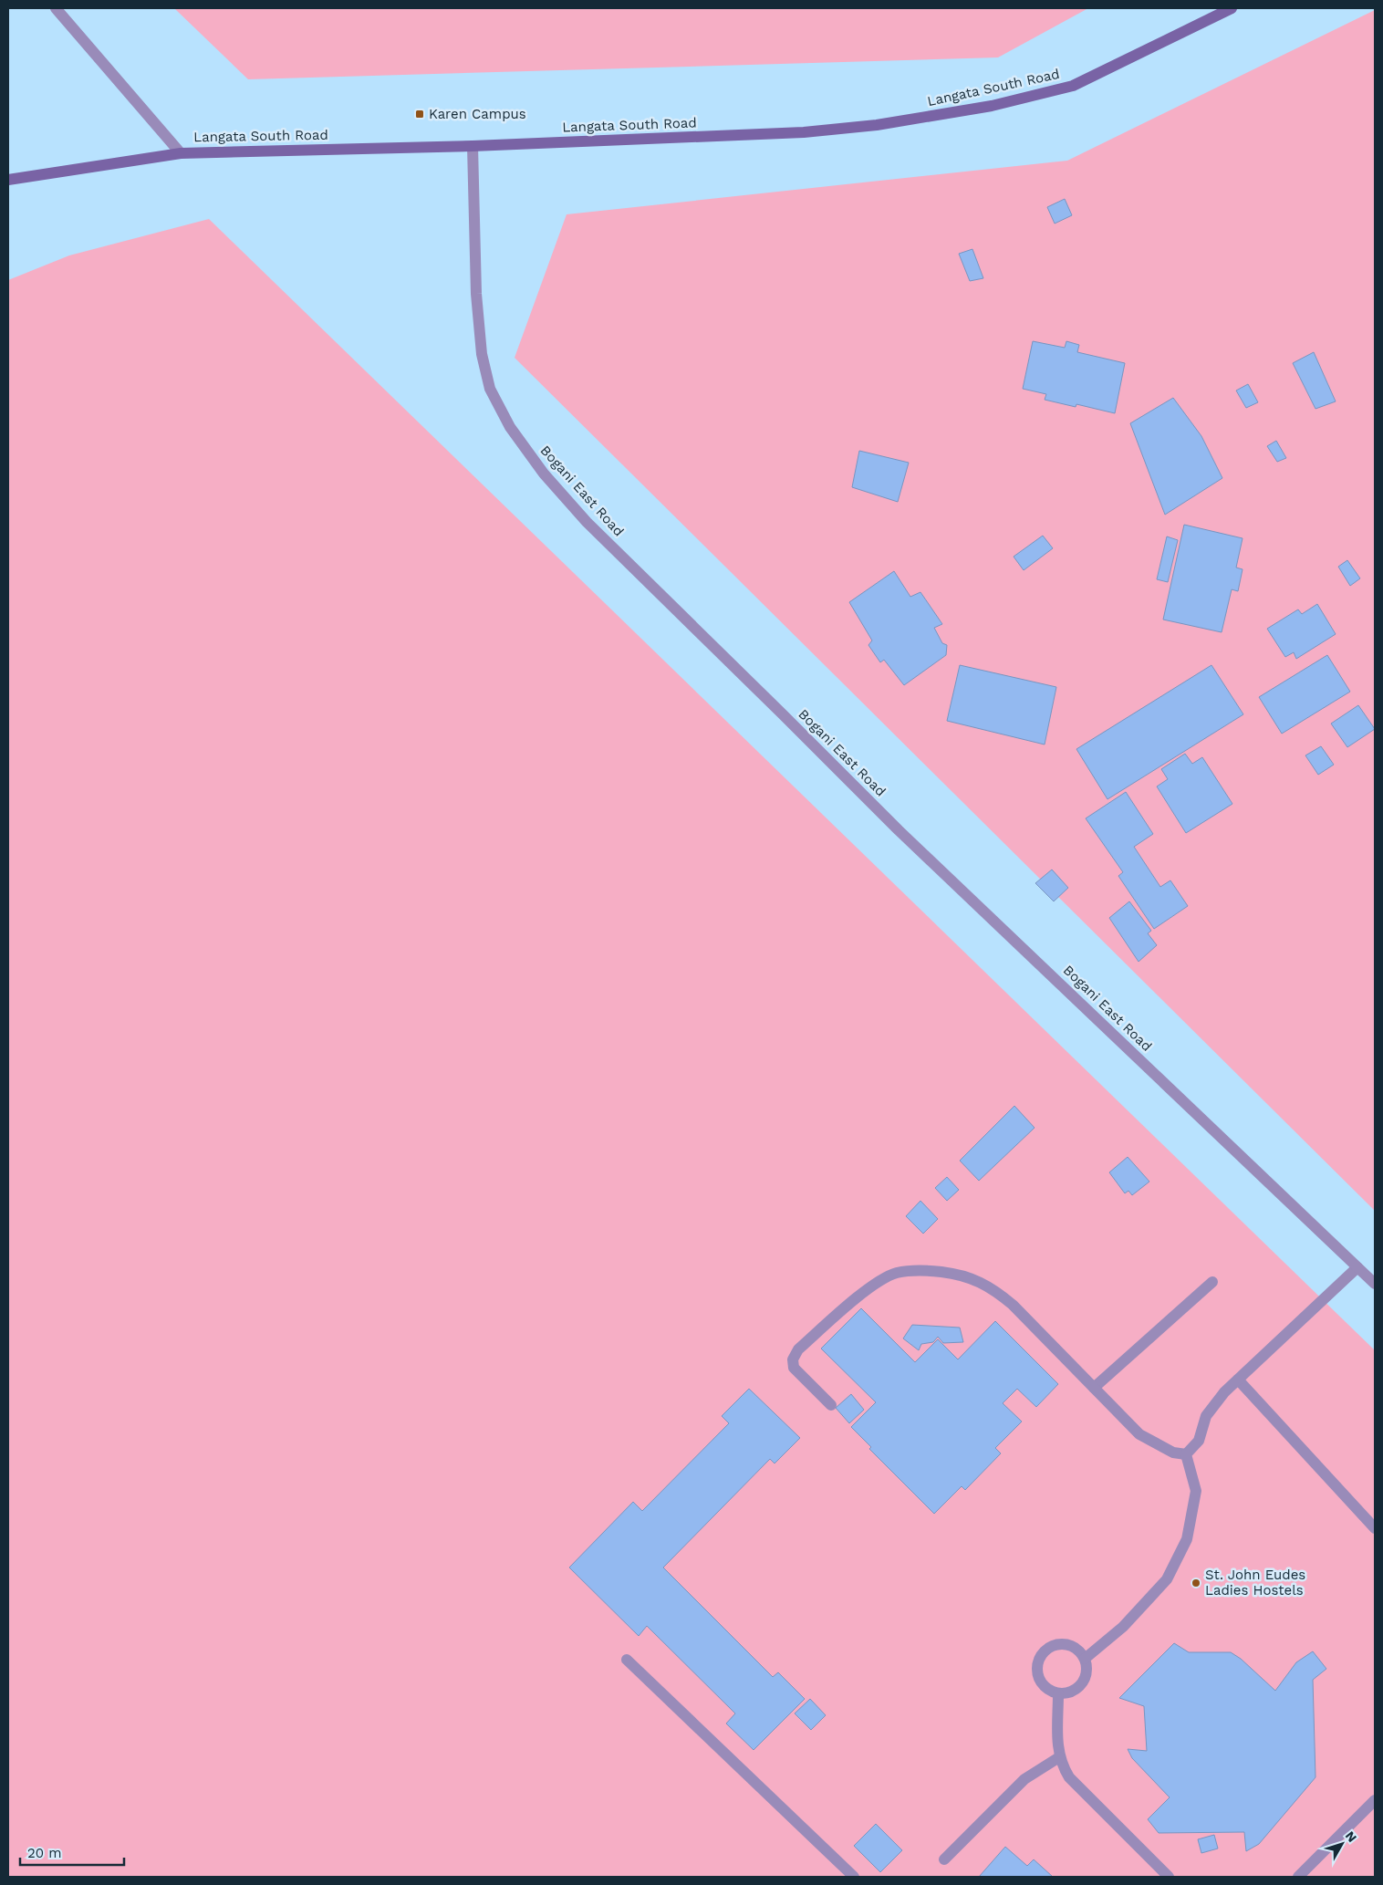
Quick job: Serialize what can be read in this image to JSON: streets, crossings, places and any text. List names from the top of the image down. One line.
{"streets":{"street":["Langata South Road","Bogani East Road"]},"crossings":[["Langata South Road","Bogani East Road"]],"places":{"transit":["Karen Campus"],"other":["St. John Eudes Ladies Hostels"]},"scale_bar":"20 m","north":"top right"}
